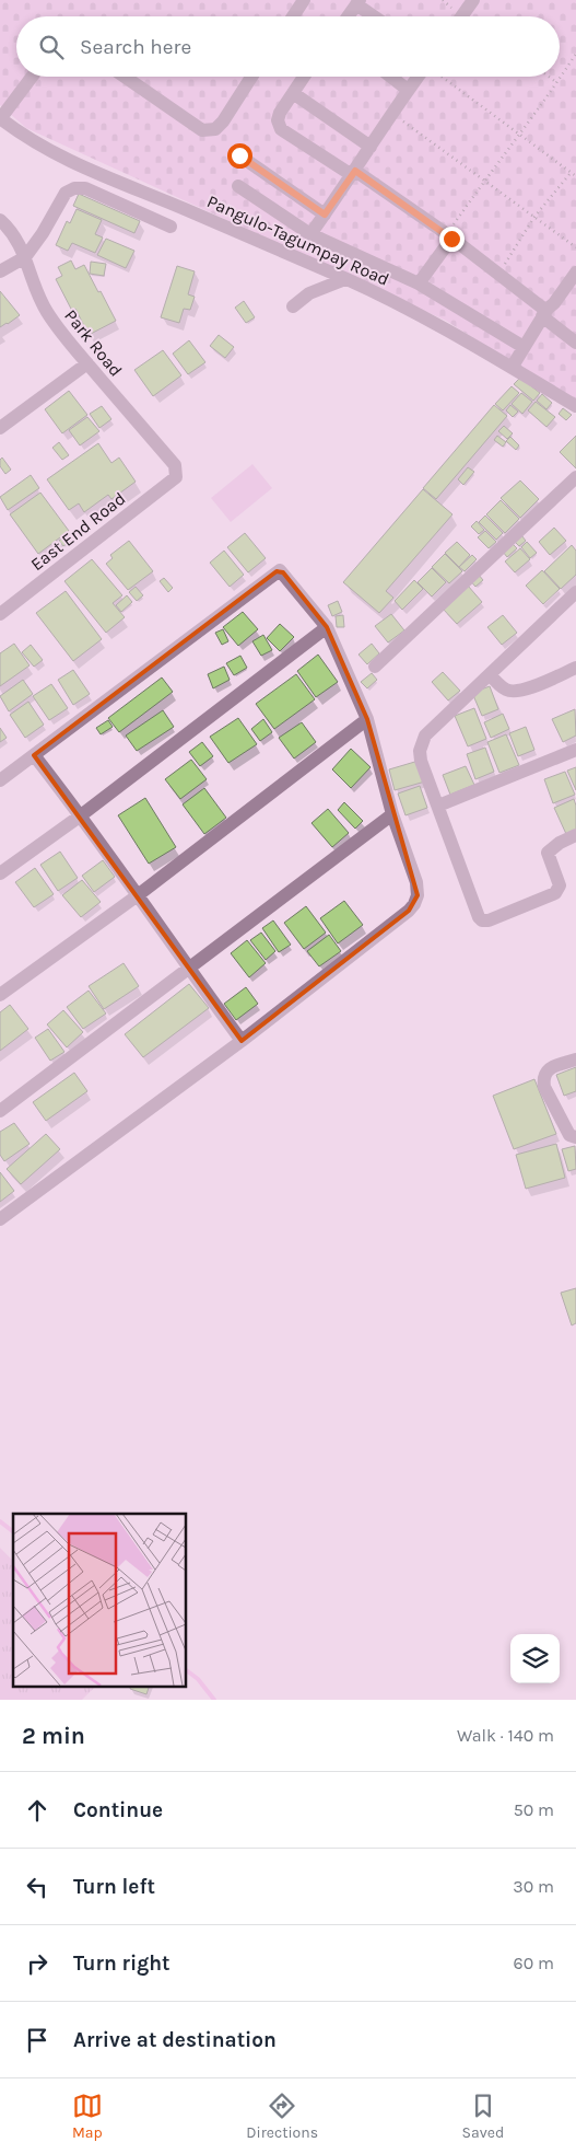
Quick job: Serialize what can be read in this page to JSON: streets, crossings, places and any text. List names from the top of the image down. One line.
{"streets":{"street":["Pangulo-Tagumpay Road","Park Road","East End Road"]},"crossings":[["Park Road","East End Road"]],"page":{"search":"Search here","heading":["2 min","Walk · 140 m"],"list":[["Continue","50 m"],["Turn left","30 m"],["Turn right","60 m"],"Arrive at destination"],"nav":["Map","Directions","Saved"]}}
